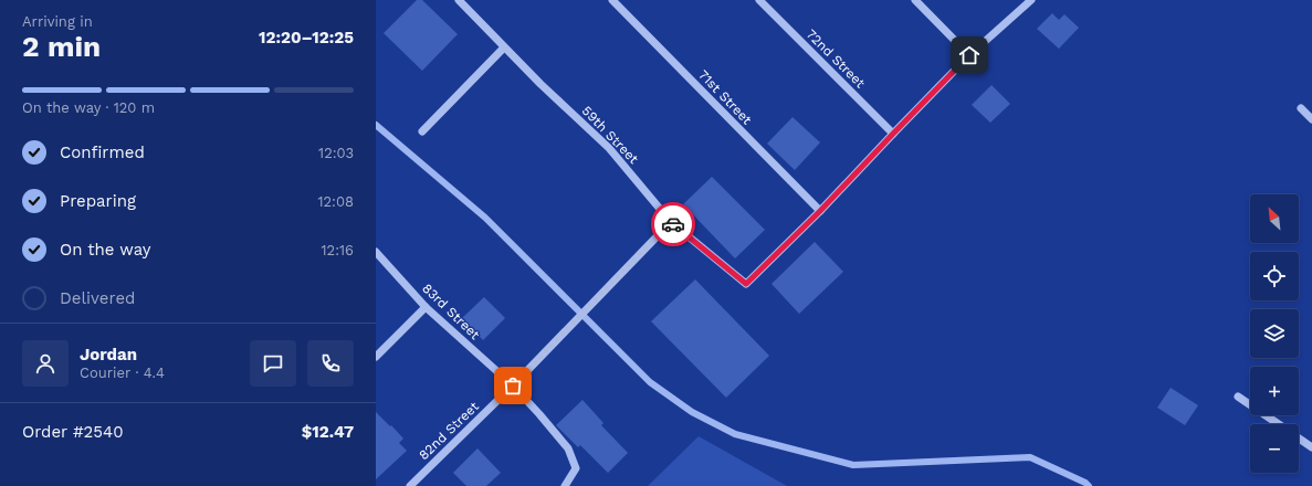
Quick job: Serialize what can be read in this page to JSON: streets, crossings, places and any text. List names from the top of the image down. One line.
{"streets":{"street":["72nd Street","71st Street","59th Street","83rd Street","82nd Street"]},"crossings":[["71st Street","59th Street"],["59th Street","82nd Street"],["83rd Street","82nd Street"]],"north":"top left","page":{"heading":["2 min","Arriving in","12:20–12:25"],"panel":["Jordan","Courier · 4.4","Order #2540","$12.47"],"bar":"On the way · 120 m","list":[["Confirmed","12:03"],["Preparing","12:08"],["On the way","12:16"],"Delivered"],"map_buttons":["+","−"]}}
